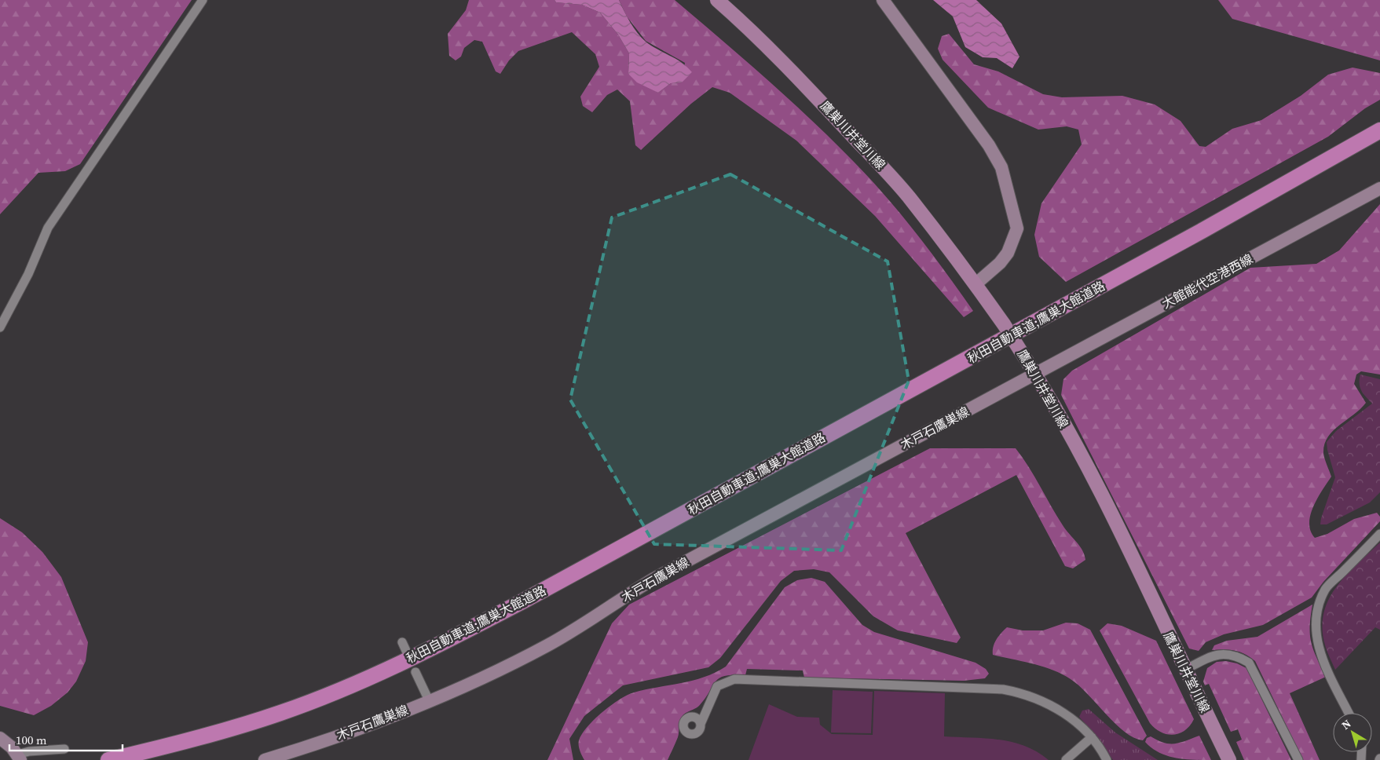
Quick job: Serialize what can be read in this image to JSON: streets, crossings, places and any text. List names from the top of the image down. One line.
{"streets":{"highway":["秋田自動車道;鷹巣大館道路"],"main road":["鷹巣川井堂川線","大館能代空港西線","木戸石鷹巣線"]},"crossings":[["鷹巣川井堂川線","大館能代空港西線"],["鷹巣川井堂川線","木戸石鷹巣線"],["大館能代空港西線","木戸石鷹巣線"]],"scale_bar":"100 m","north":"top left"}
